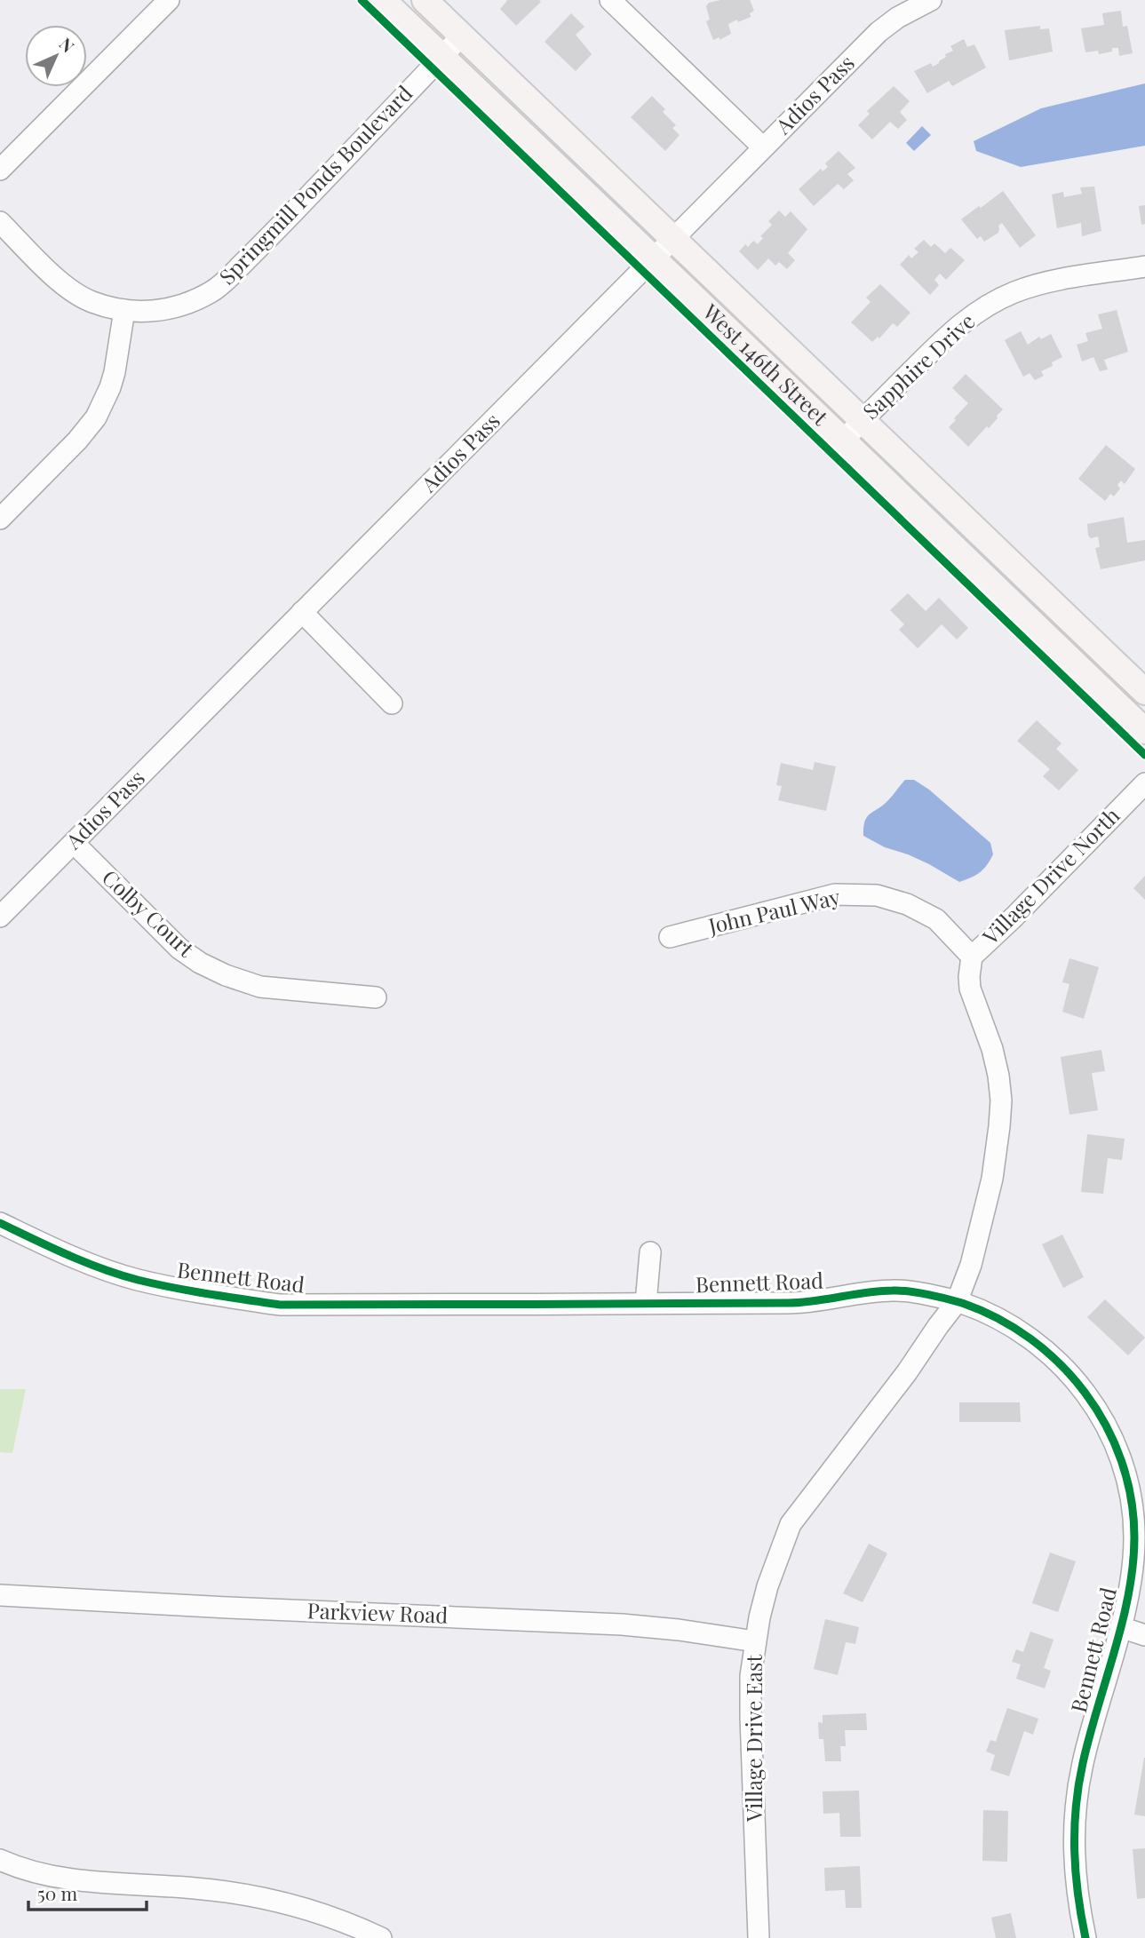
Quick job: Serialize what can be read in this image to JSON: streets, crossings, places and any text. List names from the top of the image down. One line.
{"streets":{"main road":["West 146th Street"],"street":["Adios Pass","Springmill Ponds Boulevard","Sapphire Drive","Village Drive North","John Paul Way","Colby Court","Bennett Road","Parkview Road","Village Drive East"]},"crossings":[["Adios Pass","West 146th Street"],["Adios Pass","Colby Court"],["Springmill Ponds Boulevard","West 146th Street"],["West 146th Street","Sapphire Drive"],["Village Drive North","John Paul Way"],["Village Drive North","Bennett Road"],["Village Drive North","Village Drive East"],["Bennett Road","Village Drive East"],["Parkview Road","Village Drive East"]],"scale_bar":"50 m","north":"top right"}
